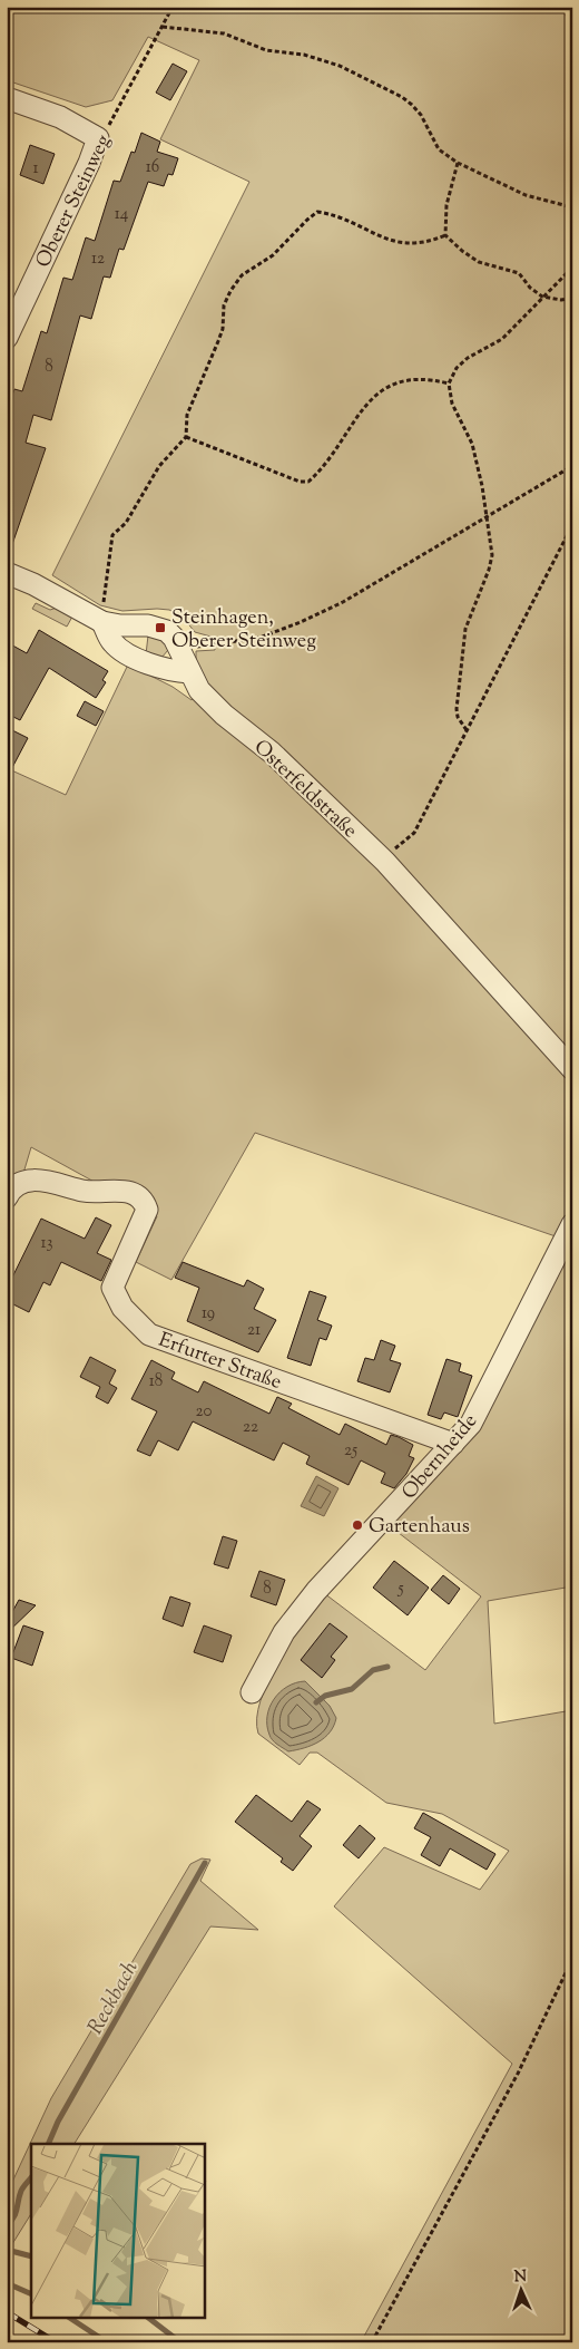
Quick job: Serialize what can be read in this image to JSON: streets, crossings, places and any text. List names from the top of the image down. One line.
{"streets":{"street":["Oberer Steinweg","Osterfeldstraße","Erfurter Straße","Obernheide"]},"crossings":[["Erfurter Straße","Obernheide"]],"water":["Reckbach"],"places":{"transit":["Steinhagen, Oberer Steinweg"],"other":["Gartenhaus"]},"house_numbers":["16","1","14","12","8","13","19","21","18","20","22","25","8","5"],"north":"top"}
